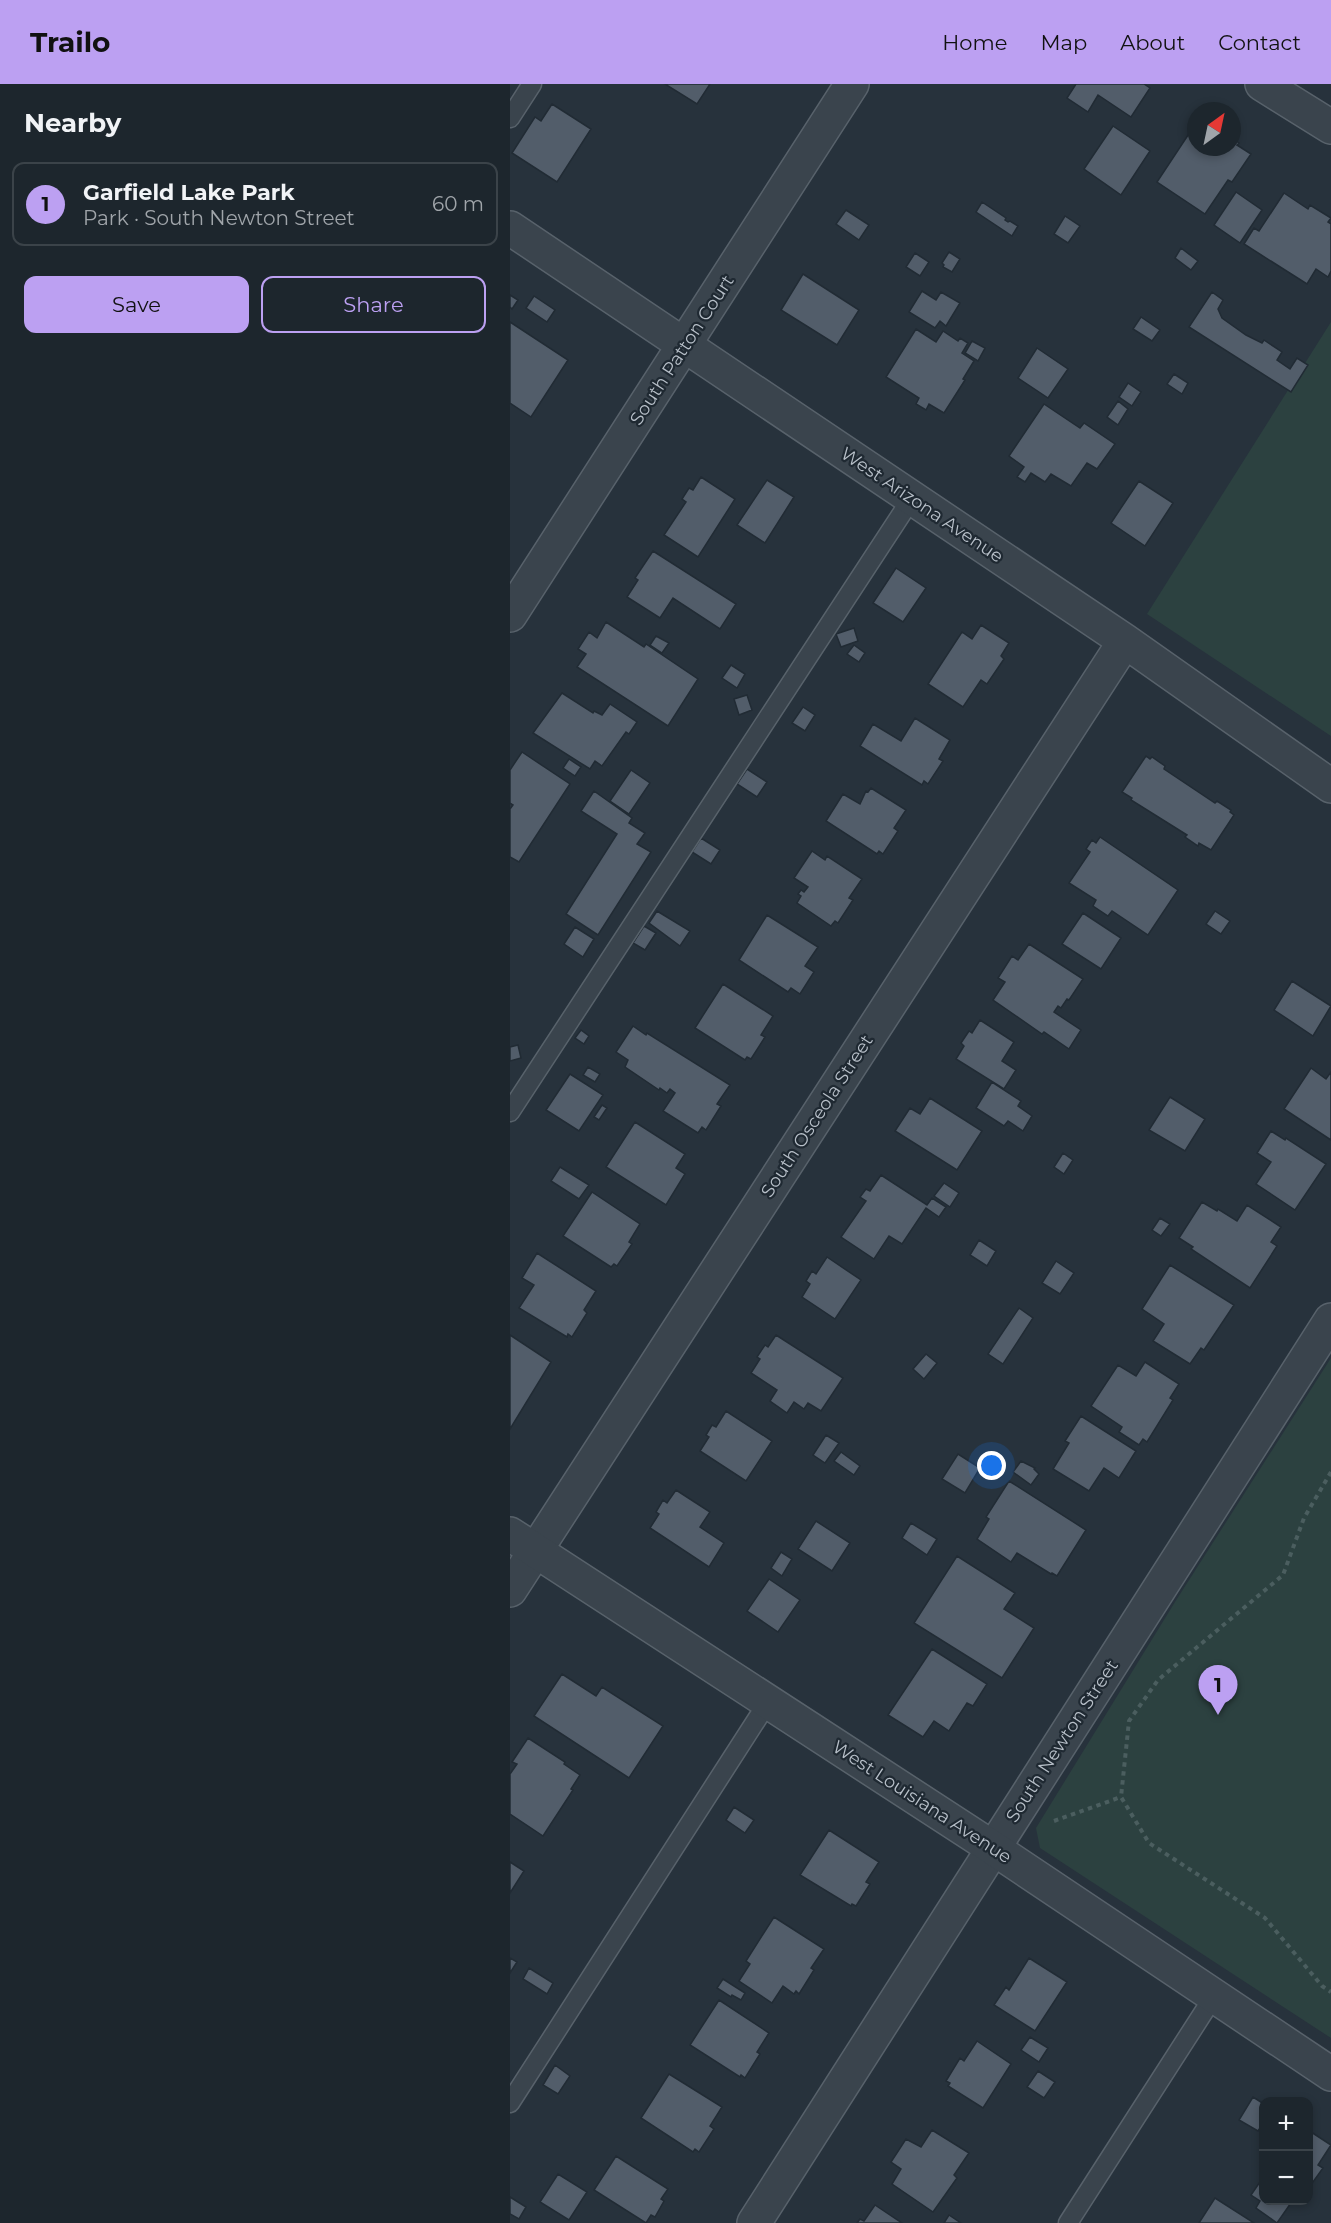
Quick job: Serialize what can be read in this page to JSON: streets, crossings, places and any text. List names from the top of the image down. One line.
{"streets":{"street":["South Patton Court","West Arizona Avenue","South Osceola Street","South Newton Street","West Louisiana Avenue"]},"crossings":[["South Patton Court","West Arizona Avenue"],["West Arizona Avenue","South Osceola Street"],["South Osceola Street","West Louisiana Avenue"],["South Newton Street","West Louisiana Avenue"]],"north":"top right","page":{"header":"Trailo","nav":["Home","Map","About","Contact"],"heading":"Nearby","list":[{"mark":"1","name":"Garfield Lake Park","note":"Park · South Newton Street","value":"60 m"}],"buttons":["Save","Share"],"pins":"1","map_buttons":["+","−"]}}
